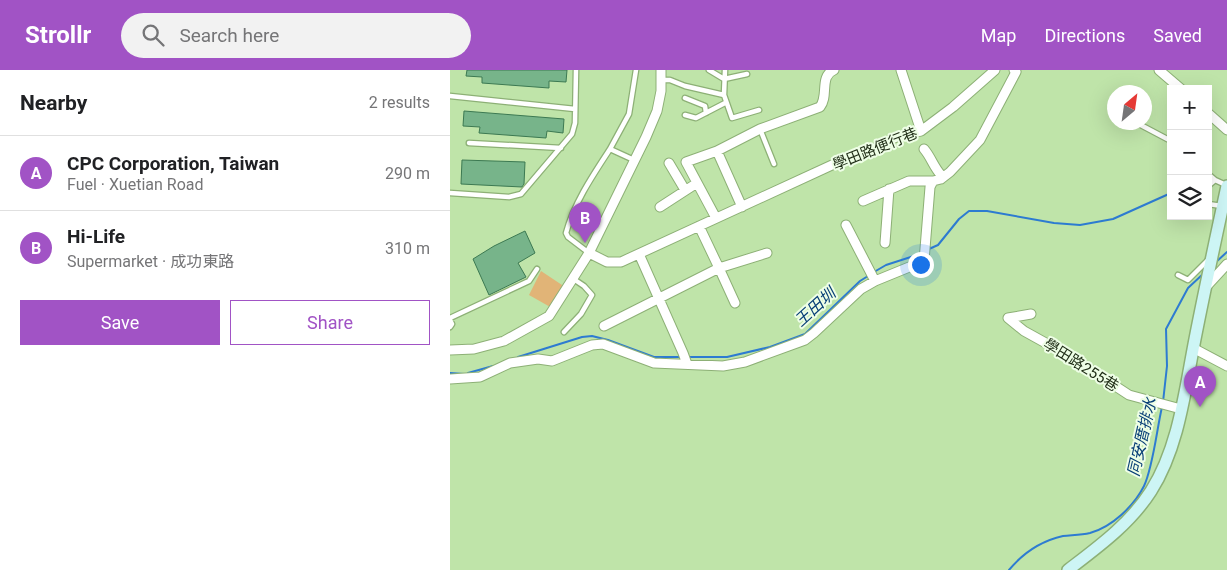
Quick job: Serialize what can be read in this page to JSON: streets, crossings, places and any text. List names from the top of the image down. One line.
{"streets":{"street":["學田路便行巷","學田路255巷"]},"water":["王田圳","同安厝排水"],"north":"top right","page":{"header":"Strollr","search":"Search here","nav":["Map","Directions","Saved"],"heading":["Nearby","2 results"],"map_buttons":["+","−"],"list":[{"mark":"A","name":"CPC Corporation, Taiwan","note":"Fuel · Xuetian Road","value":"290 m"},{"mark":"B","name":"Hi-Life","note":"Supermarket · 成功東路","value":"310 m"}],"pins":["B","A"],"buttons":["Save","Share"]}}
